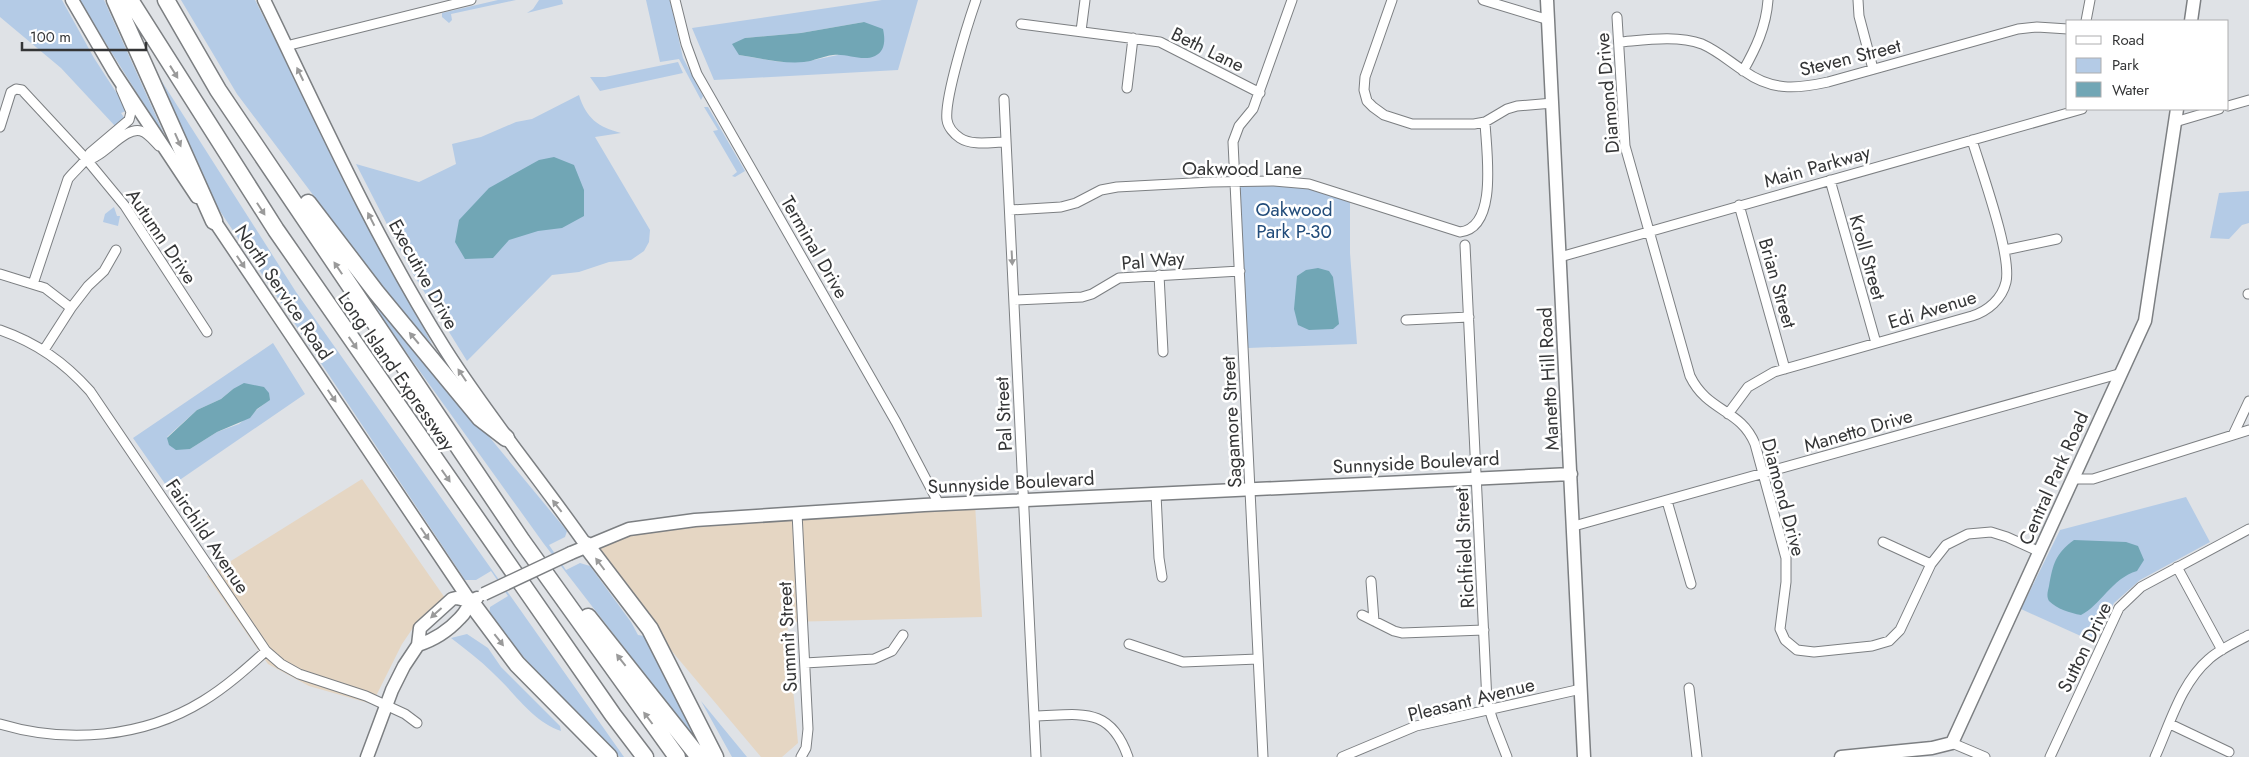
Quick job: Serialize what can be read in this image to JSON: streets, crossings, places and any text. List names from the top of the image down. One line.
{"streets":{"highway":["Long Island Expressway"],"main road":["Executive Drive","North Service Road","Manetto Hill Road","Sunnyside Boulevard","Central Park Road"],"street":["Beth Lane","Steven Street","Diamond Drive","Main Parkway","Oakwood Lane","Autumn Drive","Terminal Drive","Kroll Street","Pal Way","Brian Street","Edi Avenue","Pal Street","Sagamore Street","Manetto Drive","Fairchild Avenue","Richfield Street","Summit Street","Sutton Drive","Pleasant Avenue"]},"crossings":[["Beth Lane","Sagamore Street"],["Steven Street","Diamond Drive"],["Diamond Drive","Main Parkway"],["Diamond Drive","Edi Avenue"],["Diamond Drive","Manetto Drive"],["Diamond Drive","Central Park Road"],["Main Parkway","Kroll Street"],["Main Parkway","Brian Street"],["Main Parkway","Edi Avenue"],["Main Parkway","Manetto Hill Road"],["Oakwood Lane","Pal Street"],["Oakwood Lane","Sagamore Street"],["Terminal Drive","Sunnyside Boulevard"],["Kroll Street","Edi Avenue"],["Pal Way","Pal Street"],["Pal Way","Sagamore Street"],["Executive Drive","Sunnyside Boulevard"],["Brian Street","Edi Avenue"],["North Service Road","Sunnyside Boulevard"],["Manetto Hill Road","Manetto Drive"],["Manetto Hill Road","Sunnyside Boulevard"],["Manetto Hill Road","Pleasant Avenue"],["Pal Street","Sunnyside Boulevard"],["Sagamore Street","Sunnyside Boulevard"],["Manetto Drive","Central Park Road"],["Sunnyside Boulevard","Fairchild Avenue"],["Sunnyside Boulevard","Richfield Street"],["Sunnyside Boulevard","Summit Street"],["Richfield Street","Pleasant Avenue"]],"one_way":["Executive Drive","North Service Road"],"parks":["Oakwood Park P-30"],"legend":["Road","Park","Water"],"scale_bar":"100 m"}
